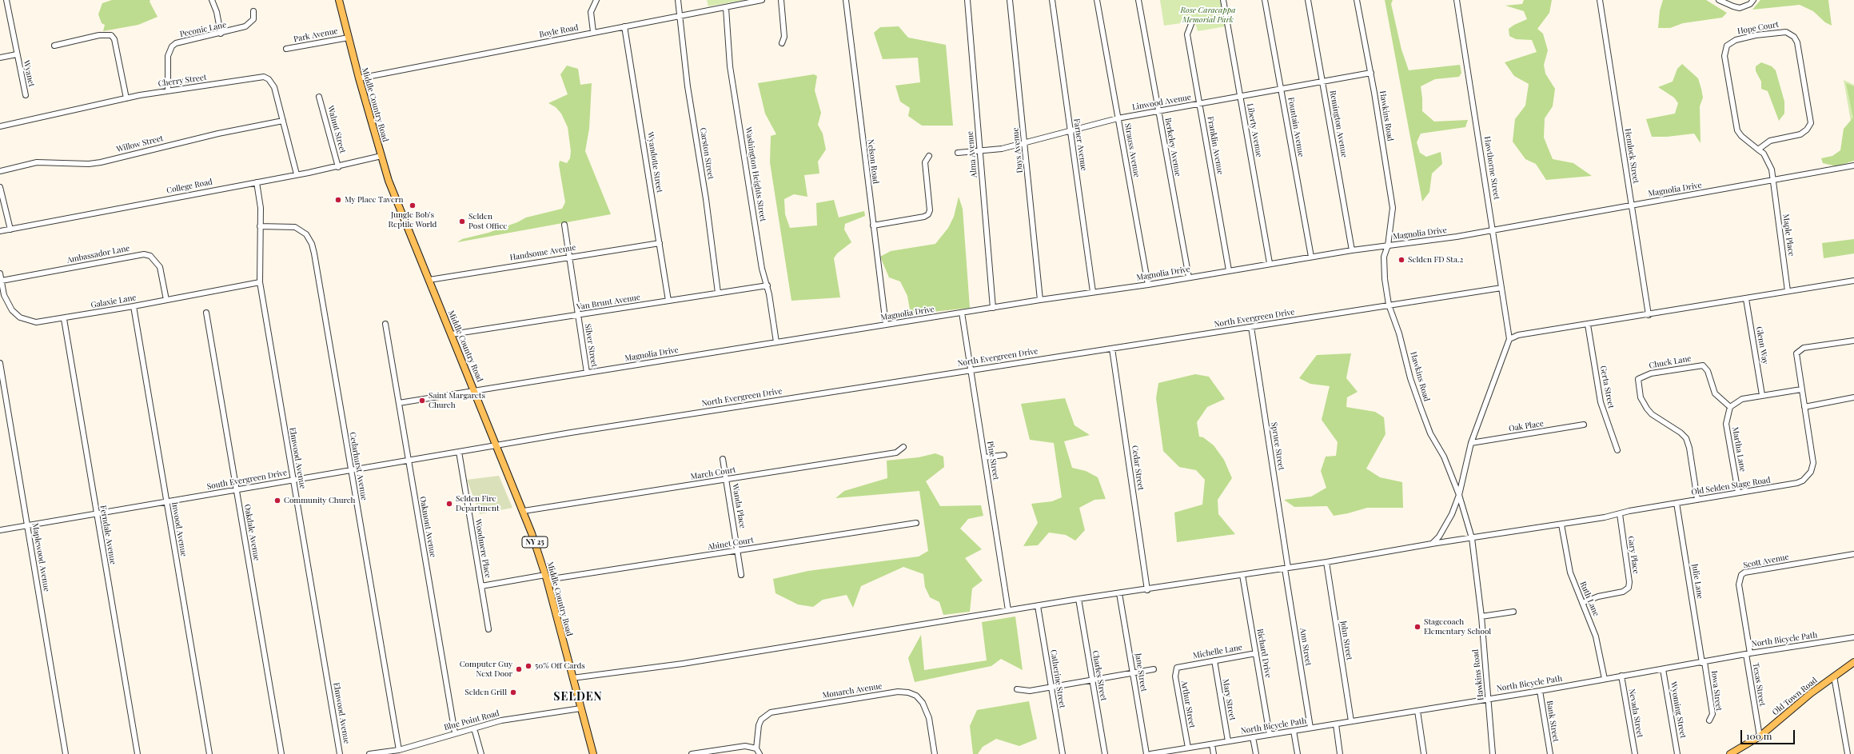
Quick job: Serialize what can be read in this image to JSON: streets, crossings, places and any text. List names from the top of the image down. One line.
{"streets":{"main road":["Middle Country Road","NY 25","Old Town Road"],"street":["Hope Court","Peconic Lane","Boyle Road","Park Avenue","Wyanet","Cherry Street","Linwood Avenue","Hawkins Road","Remington Avenue","Fountain Avenue","Walnut Street","Liberty Avenue","Willow Street","Farner Avenue","Franklin Avenue","Berkeley Avenue","Days Avenue","Strauss Avenue","Carston Street","Alma Avenue","Hemlock Street","Nelson Road","Wyandotte Street","Hawthorne Street","Washington Heights Street","College Road","Magnolia Drive","Maple Place","Handsome Avenue","Ambassador Lane","Galaxie Lane","Van Brunt Avenue","North Evergreen Drive","Silver Street","Glenn Way","Chuck Lane","Gerta Street","Oak Place","Spruce Street","Martha Lane","Elmwood Avenue","Pine Street","Cedarhurst Avenue","Cedar Street","March Court","South Evergreen Drive","Old Selden Stage Road","Wanda Place","Oakmont Avenue","Inwood Avenue","Oakdale Avenue","Ferndale Avenue","Abinet Court","Woodmere Place","Gary Place","Maplewood Avenue","Scott Avenue","Julie Lane","Ruth Lane","North Bicycle Path","John Street","Ann Street","Michelle Lane","Richard Drive","Jane Street","Charles Street","Catherine Street","Texas Street","Monarch Avenue","Iowa Street","Mary Street","Arthur Street","Wyoming Street","Nevada Street","Blue Point Road","Bank Street"]},"crossings":[["Hope Court","Magnolia Drive"],["Hope Court","Maple Place"],["Peconic Lane","Cherry Street"],["Boyle Road","Middle Country Road"],["Boyle Road","Carston Street"],["Boyle Road","Wyandotte Street"],["Boyle Road","Washington Heights Street"],["Park Avenue","Middle Country Road"],["Cherry Street","Willow Street"],["Cherry Street","College Road"],["Linwood Avenue","Hawkins Road"],["Linwood Avenue","Remington Avenue"],["Linwood Avenue","Fountain Avenue"],["Linwood Avenue","Liberty Avenue"],["Linwood Avenue","Farner Avenue"],["Linwood Avenue","Franklin Avenue"],["Linwood Avenue","Berkeley Avenue"],["Linwood Avenue","Days Avenue"],["Linwood Avenue","Strauss Avenue"],["Linwood Avenue","Alma Avenue"],["Middle Country Road","College Road"],["Middle Country Road","Magnolia Drive"],["Middle Country Road","Handsome Avenue"],["Middle Country Road","Van Brunt Avenue"],["Middle Country Road","North Evergreen Drive"],["Middle Country Road","March Court"],["Middle Country Road","South Evergreen Drive"],["Middle Country Road","Old Selden Stage Road"],["Middle Country Road","Abinet Court"],["Middle Country Road","Blue Point Road"],["Hawkins Road","Magnolia Drive"],["Hawkins Road","North Evergreen Drive"],["Hawkins Road","Old Selden Stage Road"],["Hawkins Road","North Bicycle Path"],["Remington Avenue","Magnolia Drive"],["Fountain Avenue","Magnolia Drive"],["Walnut Street","College Road"],["Liberty Avenue","Magnolia Drive"],["Farner Avenue","Magnolia Drive"],["Franklin Avenue","Magnolia Drive"],["Berkeley Avenue","Magnolia Drive"],["Days Avenue","Magnolia Drive"],["Strauss Avenue","Magnolia Drive"],["Carston Street","Van Brunt Avenue"],["Alma Avenue","Magnolia Drive"],["Hemlock Street","Magnolia Drive"],["Nelson Road","Magnolia Drive"],["Wyandotte Street","Handsome Avenue"],["Wyandotte Street","Van Brunt Avenue"],["Hawthorne Street","Magnolia Drive"],["Hawthorne Street","North Evergreen Drive"],["Washington Heights Street","Magnolia Drive"],["Washington Heights Street","Van Brunt Avenue"],["College Road","Elmwood Avenue"],["Magnolia Drive","Maple Place"],["Magnolia Drive","Silver Street"],["Magnolia Drive","Pine Street"],["Magnolia Drive","Oakmont Avenue"],["Handsome Avenue","Silver Street"],["Ambassador Lane","Galaxie Lane"],["Galaxie Lane","Elmwood Avenue"],["Galaxie Lane","Inwood Avenue"],["Galaxie Lane","Ferndale Avenue"],["Van Brunt Avenue","Silver Street"],["North Evergreen Drive","Spruce Street"],["North Evergreen Drive","Pine Street"],["North Evergreen Drive","Cedar Street"],["North Evergreen Drive","South Evergreen Drive"],["Chuck Lane","Martha Lane"],["Chuck Lane","Old Selden Stage Road"],["Spruce Street","Old Selden Stage Road"],["Spruce Street","Ann Street"],["Martha Lane","Old Selden Stage Road"],["Elmwood Avenue","Cedarhurst Avenue"],["Elmwood Avenue","South Evergreen Drive"],["Pine Street","Old Selden Stage Road"],["Cedarhurst Avenue","South Evergreen Drive"],["Cedarhurst Avenue","Blue Point Road"],["Cedar Street","Old Selden Stage Road"],["March Court","Wanda Place"],["South Evergreen Drive","Oakmont Avenue"],["South Evergreen Drive","Inwood Avenue"],["South Evergreen Drive","Oakdale Avenue"],["South Evergreen Drive","Ferndale Avenue"],["South Evergreen Drive","Woodmere Place"],["South Evergreen Drive","Maplewood Avenue"],["Old Selden Stage Road","Gary Place"],["Old Selden Stage Road","Julie Lane"],["Old Selden Stage Road","Ruth Lane"],["Old Selden Stage Road","John Street"],["Old Selden Stage Road","Ann Street"],["Old Selden Stage Road","Richard Drive"],["Old Selden Stage Road","Jane Street"],["Old Selden Stage Road","Charles Street"],["Old Selden Stage Road","Catherine Street"],["Wanda Place","Abinet Court"],["Oakmont Avenue","Blue Point Road"],["Abinet Court","Woodmere Place"],["Gary Place","Ruth Lane"],["Scott Avenue","North Bicycle Path"],["Scott Avenue","Texas Street"],["Julie Lane","North Bicycle Path"],["Julie Lane","Iowa Street"],["Ruth Lane","North Bicycle Path"],["North Bicycle Path","John Street"],["North Bicycle Path","Ann Street"],["North Bicycle Path","Richard Drive"],["North Bicycle Path","Texas Street"],["North Bicycle Path","Iowa Street"],["North Bicycle Path","Mary Street"],["North Bicycle Path","Arthur Street"],["North Bicycle Path","Wyoming Street"],["North Bicycle Path","Nevada Street"],["North Bicycle Path","Bank Street"],["Michelle Lane","Richard Drive"],["Michelle Lane","Mary Street"],["Michelle Lane","Arthur Street"],["Texas Street","Old Town Road"]],"districts":["SELDEN"],"parks":["Rose Caracappa Memorial Park"],"places":["My Place Tavern","Jungle Bob's Reptile World","Selden Post Office","Selden FD Sta.2","Saint Margarets Church","Community Church","Selden Fire Department","Stagecoach Elementary School","50% Off Cards","Computer Guy Next Door","Selden Grill"],"scale_bar":"100 m"}
